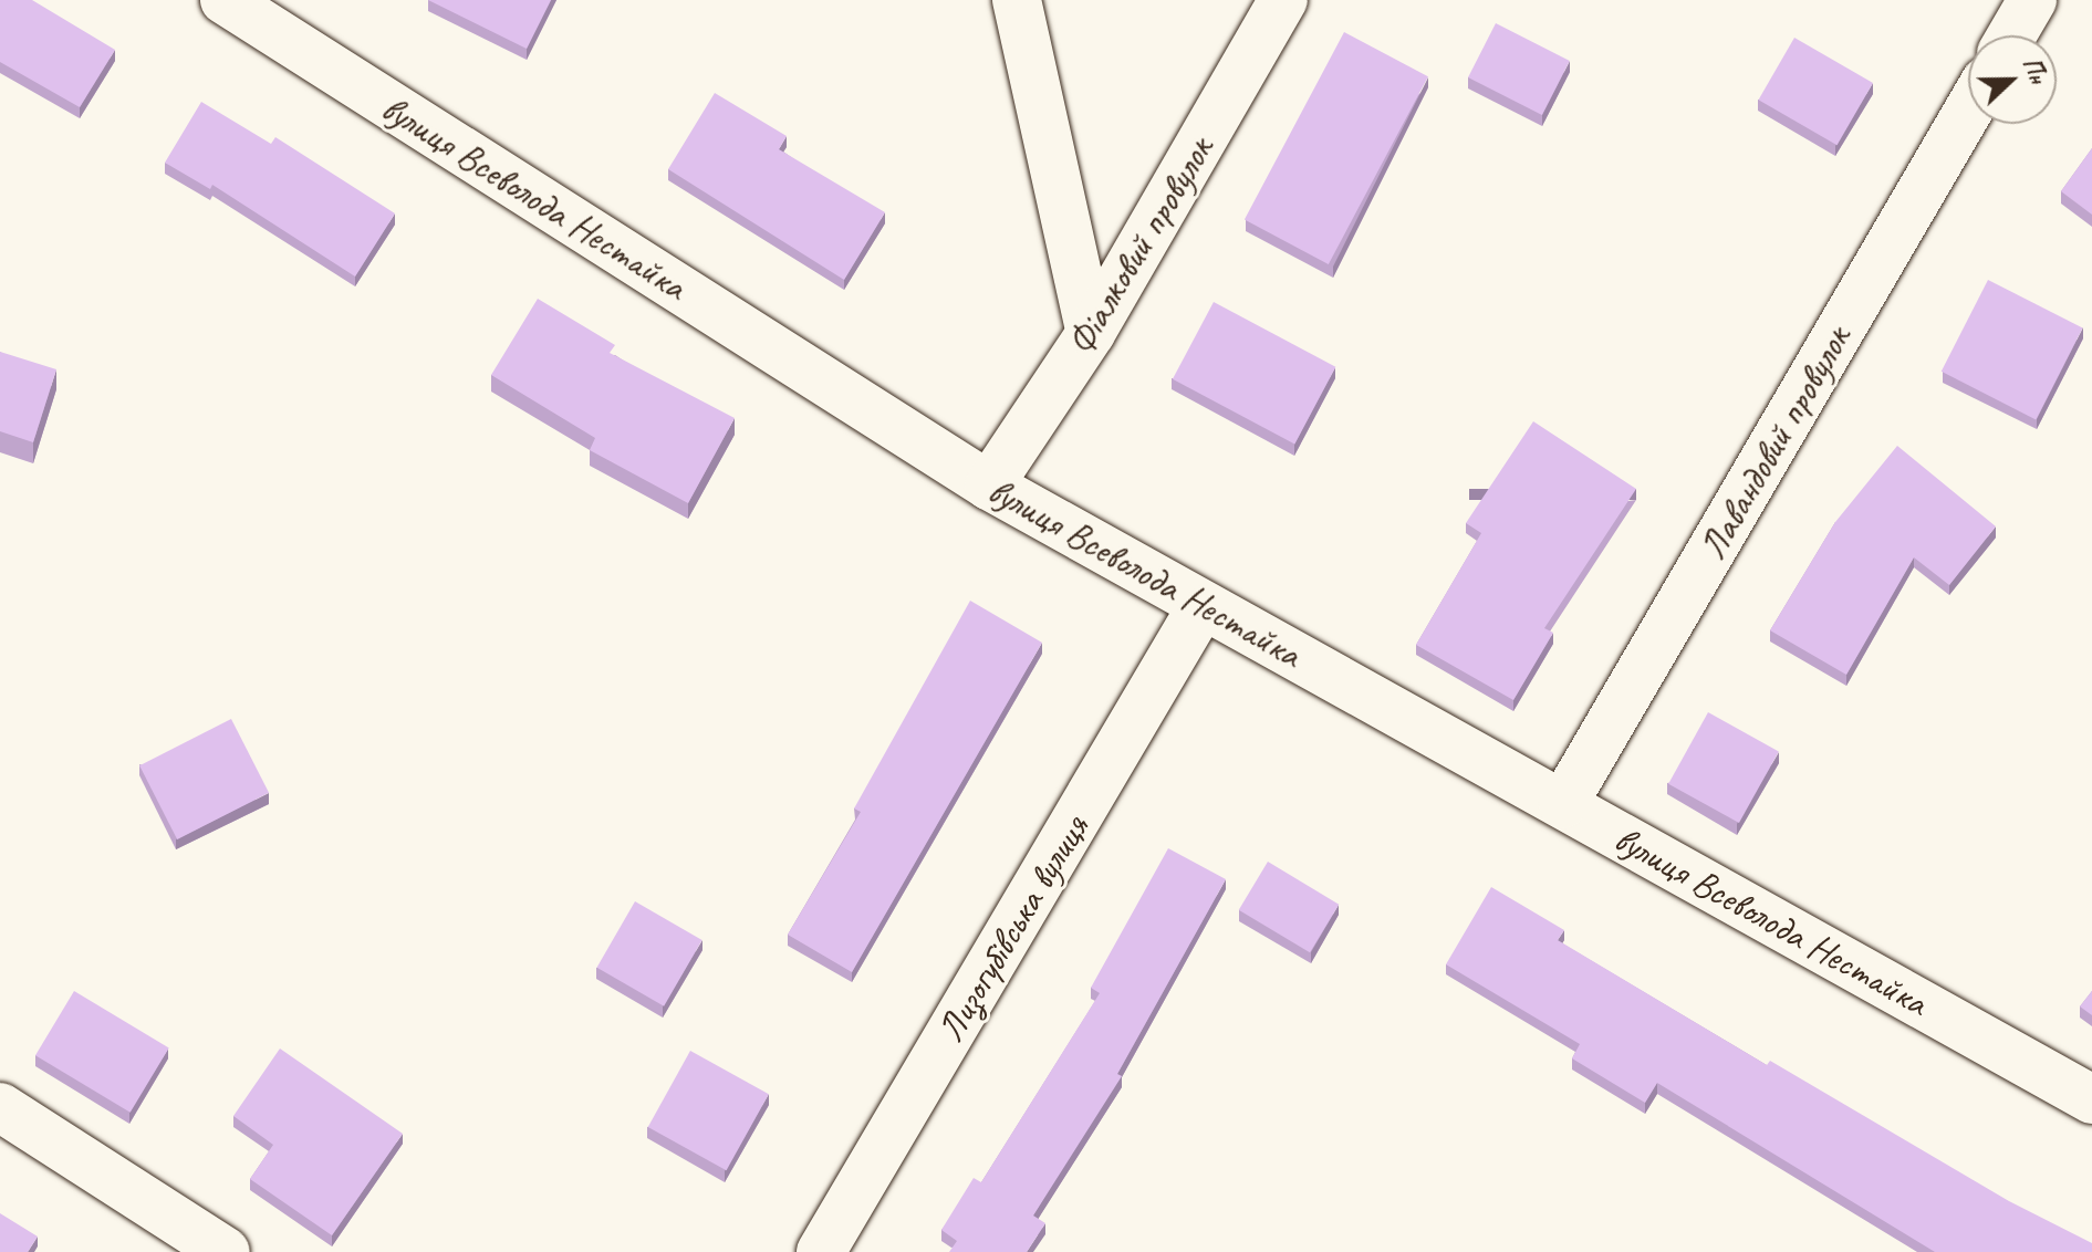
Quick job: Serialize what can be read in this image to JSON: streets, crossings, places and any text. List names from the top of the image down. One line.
{"streets":{"street":["вулиця Всеволода Нестайка","Фіалковий провулок","Лавандовий провулок","Лизогубівська вулиця"]},"crossings":[["вулиця Всеволода Нестайка","Фіалковий провулок"],["вулиця Всеволода Нестайка","Лавандовий провулок"],["вулиця Всеволода Нестайка","Лизогубівська вулиця"]],"north":"right"}
